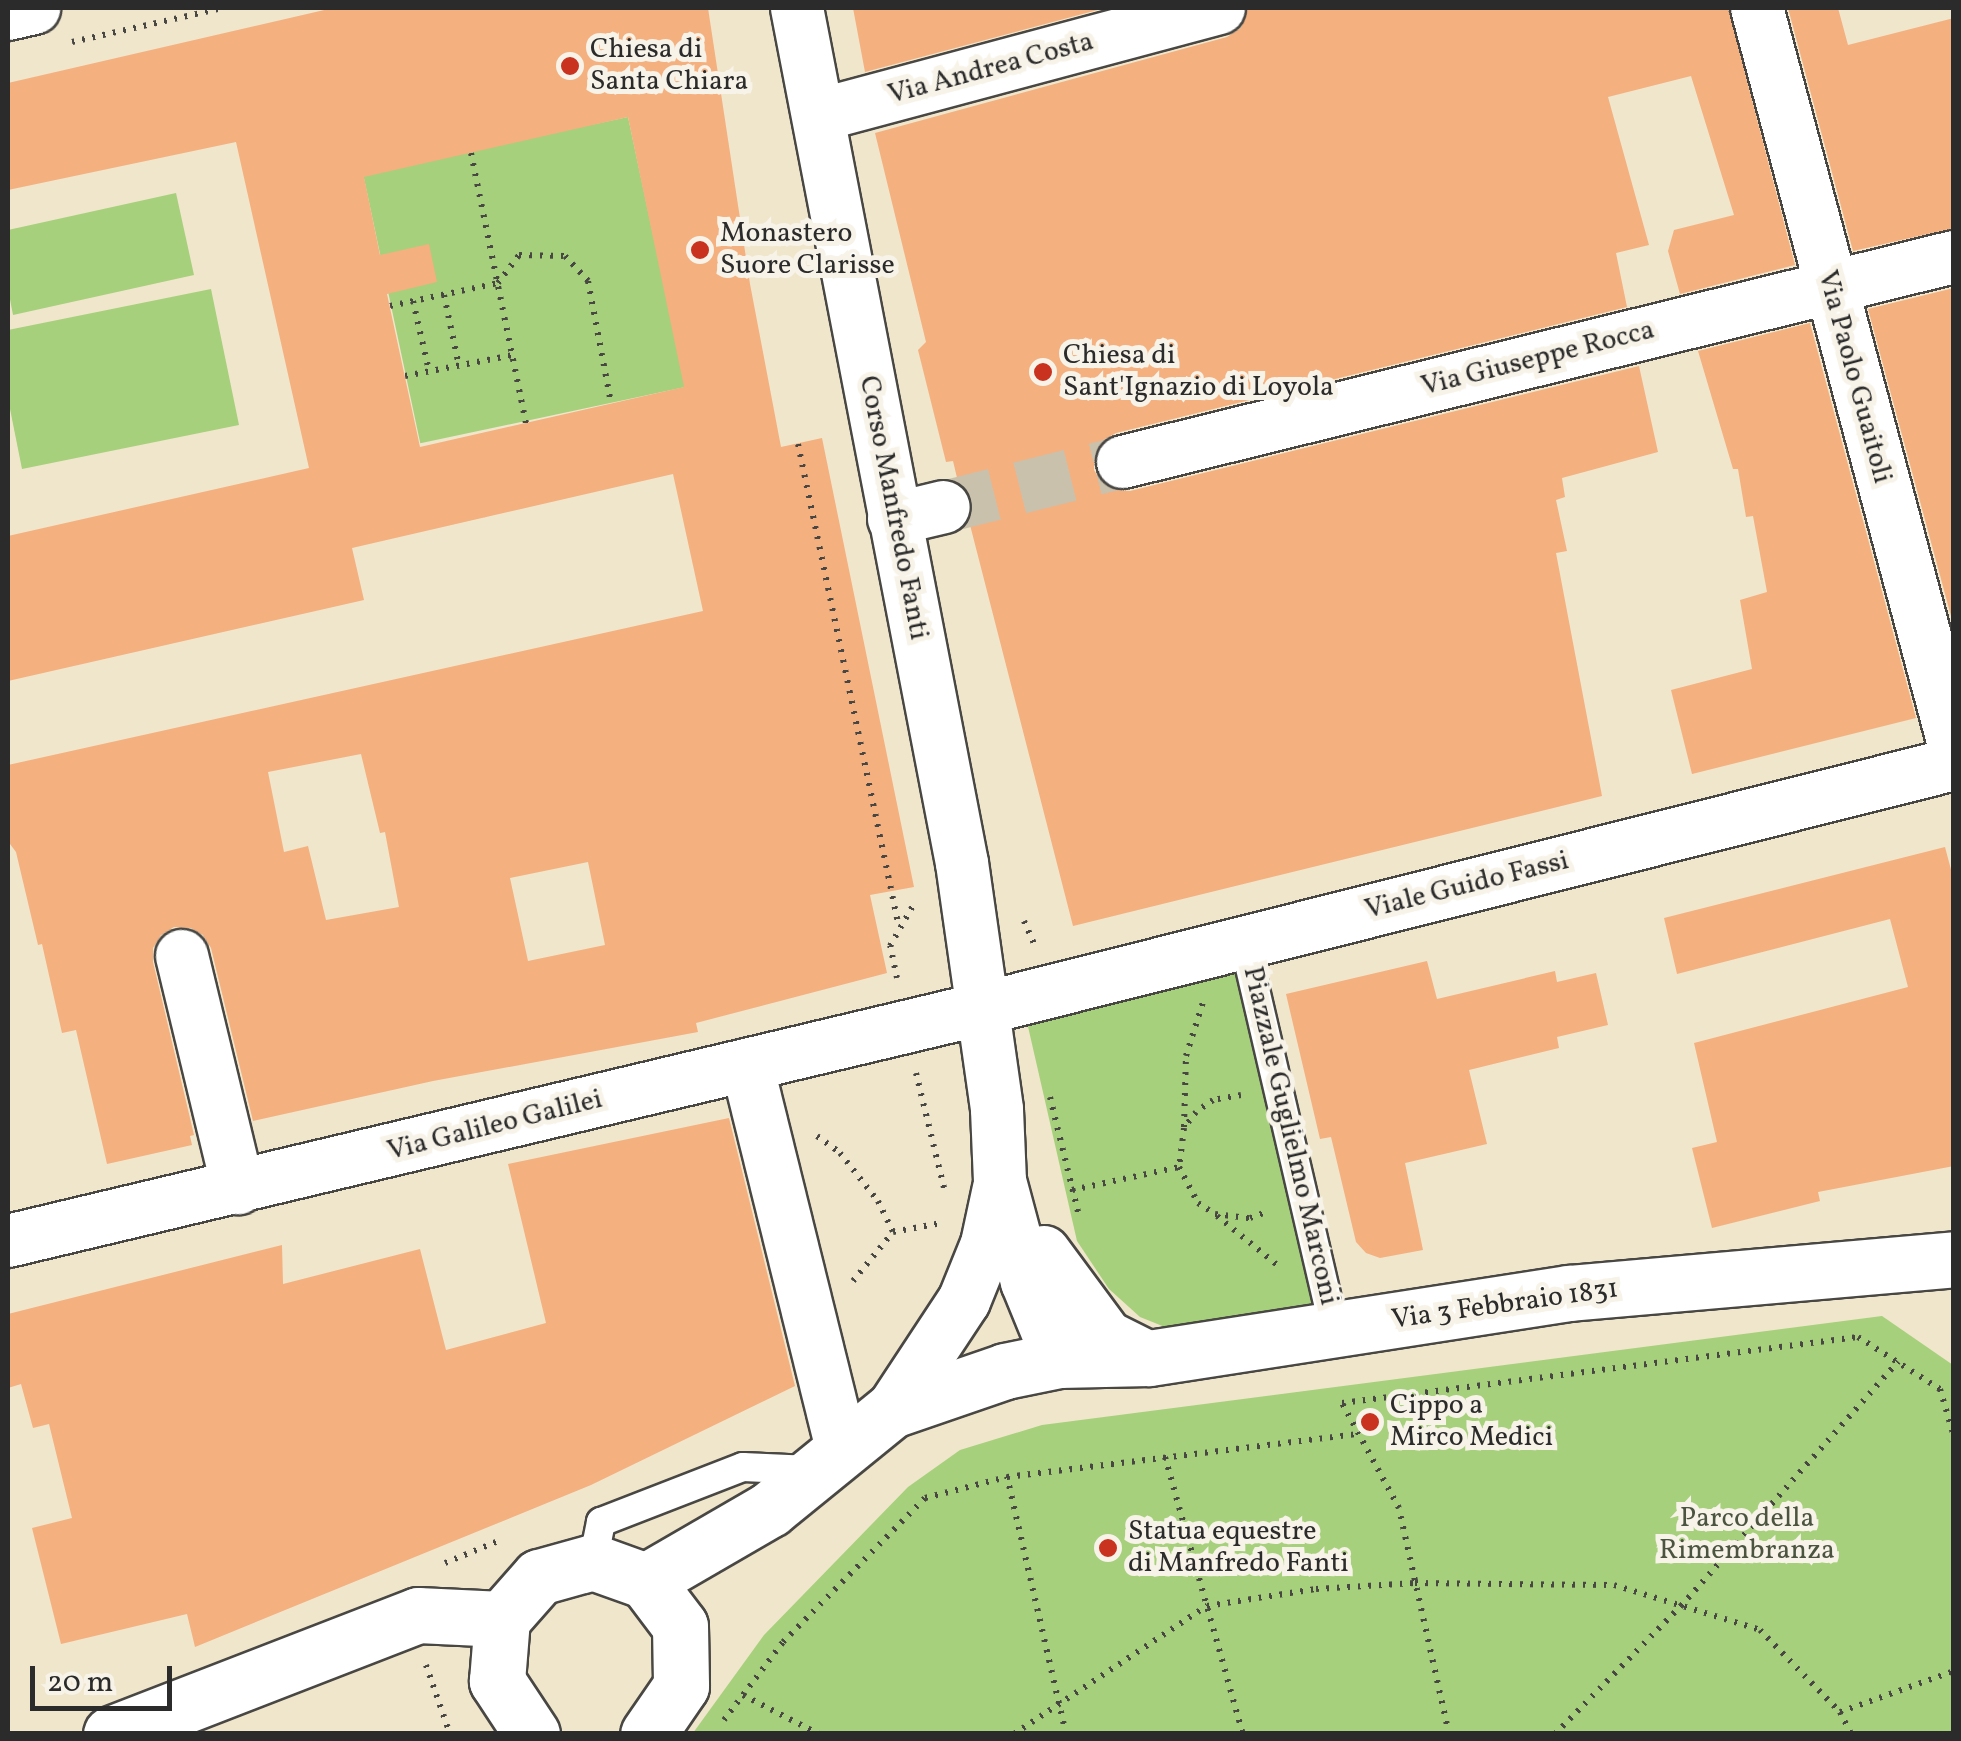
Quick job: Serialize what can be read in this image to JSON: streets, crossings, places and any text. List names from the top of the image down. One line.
{"streets":{"street":["Via Andrea Costa","Via Giuseppe Rocca","Via Paolo Guaitoli","Corso Manfredo Fanti","Viale Guido Fassi","Via Galileo Galilei","Via 3 Febbraio 1831"],"lane":["Piazzale Guglielmo Marconi"]},"crossings":[["Via Andrea Costa","Corso Manfredo Fanti"],["Via Giuseppe Rocca","Via Paolo Guaitoli"],["Corso Manfredo Fanti","Viale Guido Fassi"],["Corso Manfredo Fanti","Via Galileo Galilei"],["Viale Guido Fassi","Via Galileo Galilei"],["Viale Guido Fassi","Piazzale Guglielmo Marconi"],["Piazzale Guglielmo Marconi","Via 3 Febbraio 1831"]],"parks":["Parco della Rimembranza"],"places":["Chiesa di Santa Chiara","Monastero Suore Clarisse","Chiesa di Sant'Ignazio di Loyola","Cippo a Mirco Medici","Statua equestre di Manfredo Fanti"],"scale_bar":"20 m"}
